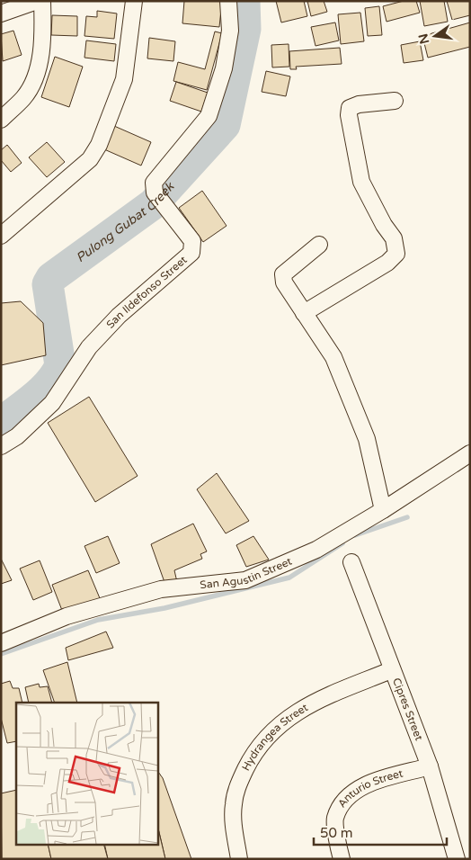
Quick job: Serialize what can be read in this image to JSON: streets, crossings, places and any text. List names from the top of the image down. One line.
{"streets":{"street":["San Ildefonso Street","San Agustin Street","Cipres Street","Hydrangea Street","Anturio Street"]},"crossings":[["Cipres Street","Hydrangea Street"],["Cipres Street","Anturio Street"]],"water":["Pulong Gubat Creek"],"scale_bar":"50 m","north":"left"}
